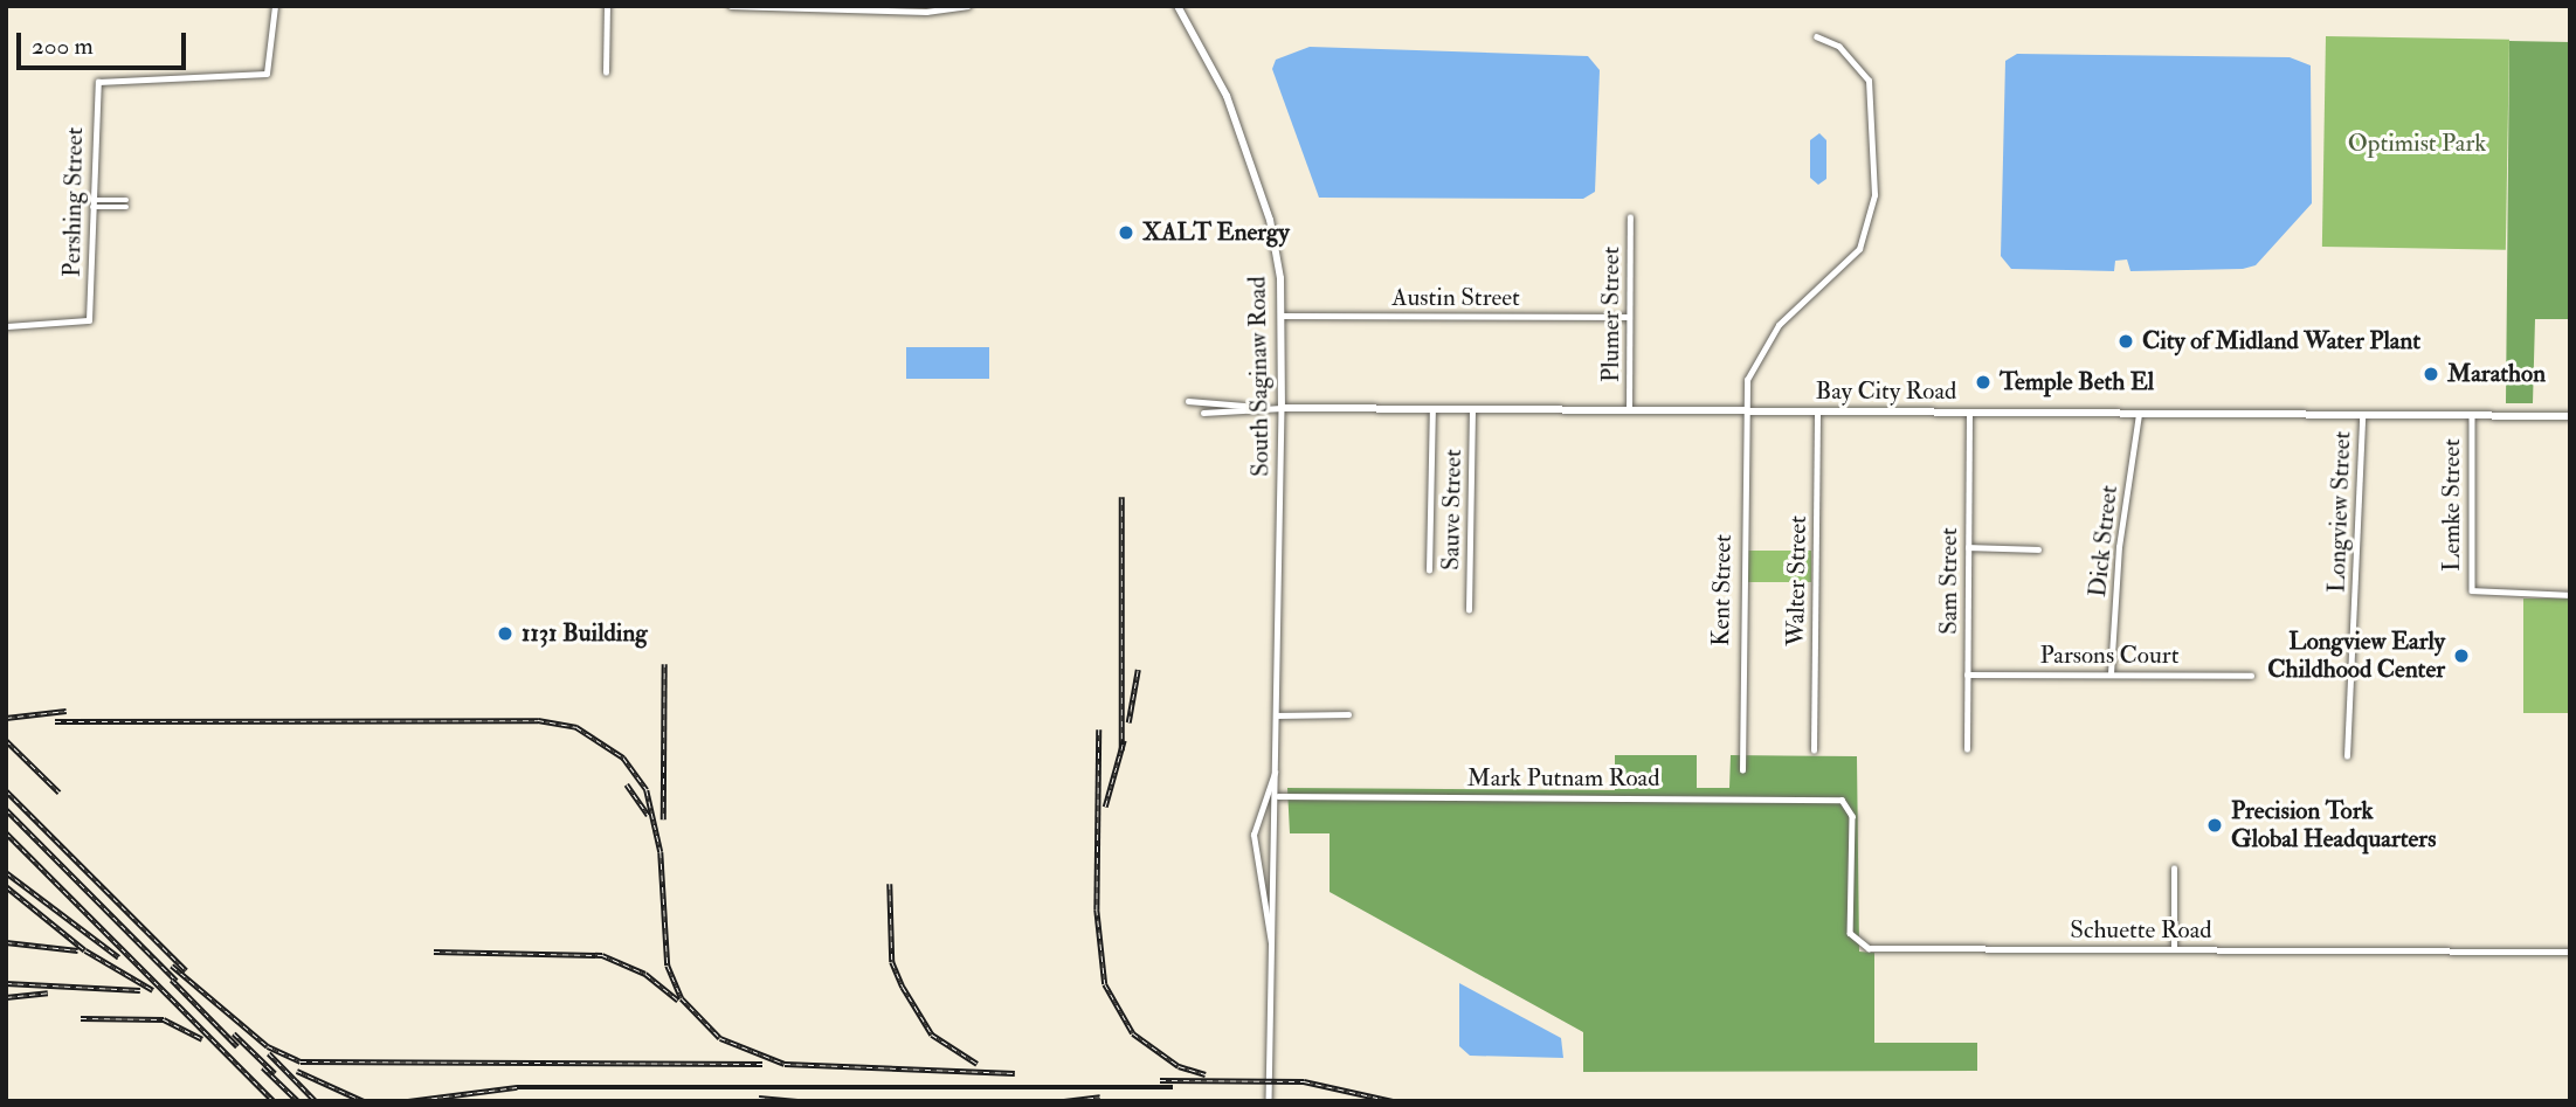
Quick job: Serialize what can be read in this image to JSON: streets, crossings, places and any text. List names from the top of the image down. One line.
{"streets":{"main road":["South Saginaw Road","Bay City Road"],"street":["Pershing Street","Austin Street","Plumer Street","Lemke Street","Sauve Street","Longview Street","Dick Street","Walter Street","Sam Street","Kent Street","Parsons Court","Mark Putnam Road","Schuette Road"]},"crossings":[["Austin Street","Plumer Street"],["Austin Street","South Saginaw Road"],["Plumer Street","Bay City Road"],["South Saginaw Road","Bay City Road"],["South Saginaw Road","Mark Putnam Road"],["Bay City Road","Lemke Street"],["Bay City Road","Sauve Street"],["Bay City Road","Longview Street"],["Bay City Road","Dick Street"],["Bay City Road","Walter Street"],["Bay City Road","Sam Street"],["Bay City Road","Kent Street"],["Dick Street","Parsons Court"],["Sam Street","Parsons Court"],["Mark Putnam Road","Schuette Road"]],"parks":["Optimist Park"],"places":["XALT Energy","City of Midland Water Plant","Marathon","Temple Beth El","1131 Building","Longview Early Childhood Center","Precision Tork Global Headquarters"],"scale_bar":"200 m"}
